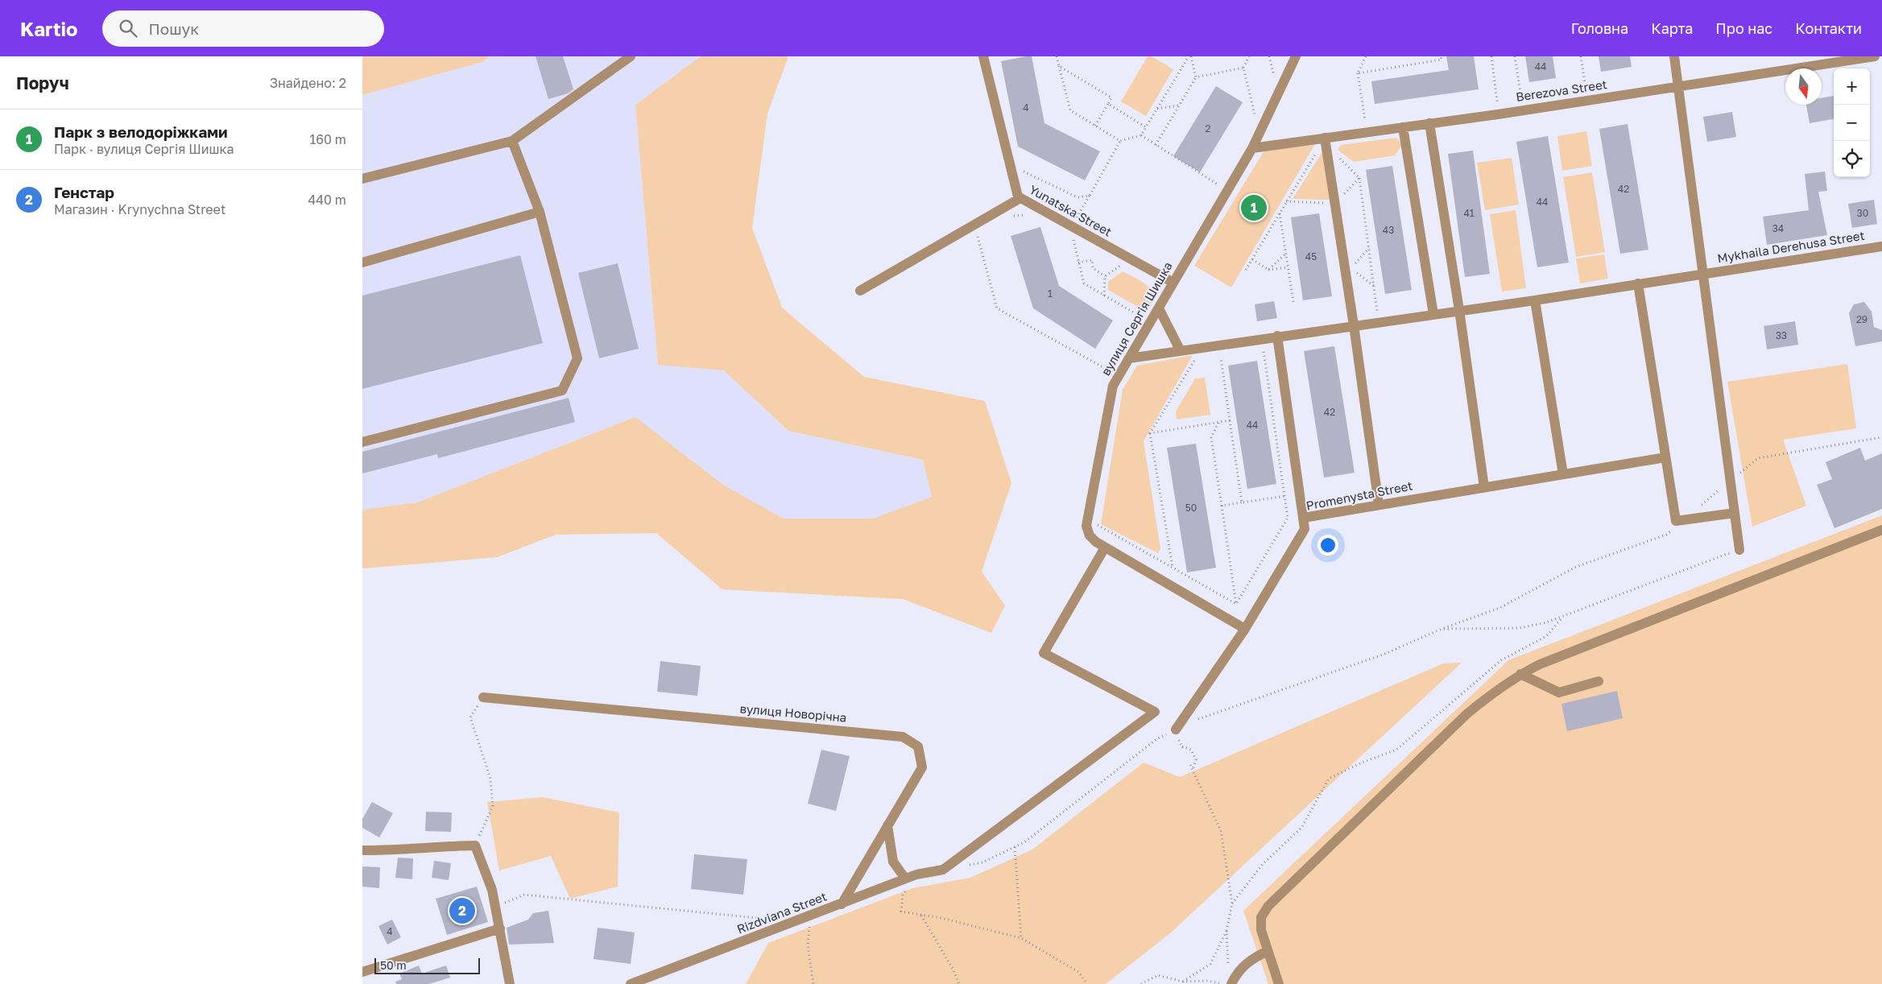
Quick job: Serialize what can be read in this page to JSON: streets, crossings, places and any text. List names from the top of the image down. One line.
{"streets":{"street":["Berezova Street","Yunatska Street","Mykhaila Derehusa Street","вулиця Сергія Шишка","Promenysta Street","вулиця Новорічна","Rizdviana Street"]},"crossings":[["Berezova Street","вулиця Сергія Шишка"],["Yunatska Street","вулиця Сергія Шишка"],["Mykhaila Derehusa Street","вулиця Сергія Шишка"],["вулиця Сергія Шишка","Promenysta Street"],["вулиця Сергія Шишка","Rizdviana Street"],["вулиця Новорічна","Rizdviana Street"]],"house_numbers":["44","4","2","42","44","41","30","34","43","45","1","29","33","42","44","50","4"],"scale_bar":"50 m","north":"bottom","page":{"header":"Kartio","search":"Пошук","nav":["Головна","Карта","Про нас","Контакти"],"heading":["Поруч","Знайдено: 2"],"map_buttons":["+","−"],"list":[{"mark":"1","name":"Парк з велодоріжками","note":"Парк · вулиця Сергія Шишка","value":"160 m"},{"mark":"2","name":"Генстар","note":"Магазин · Krynychna Street","value":"440 m"}],"pins":["1","2"],"scale":"50 m"}}
